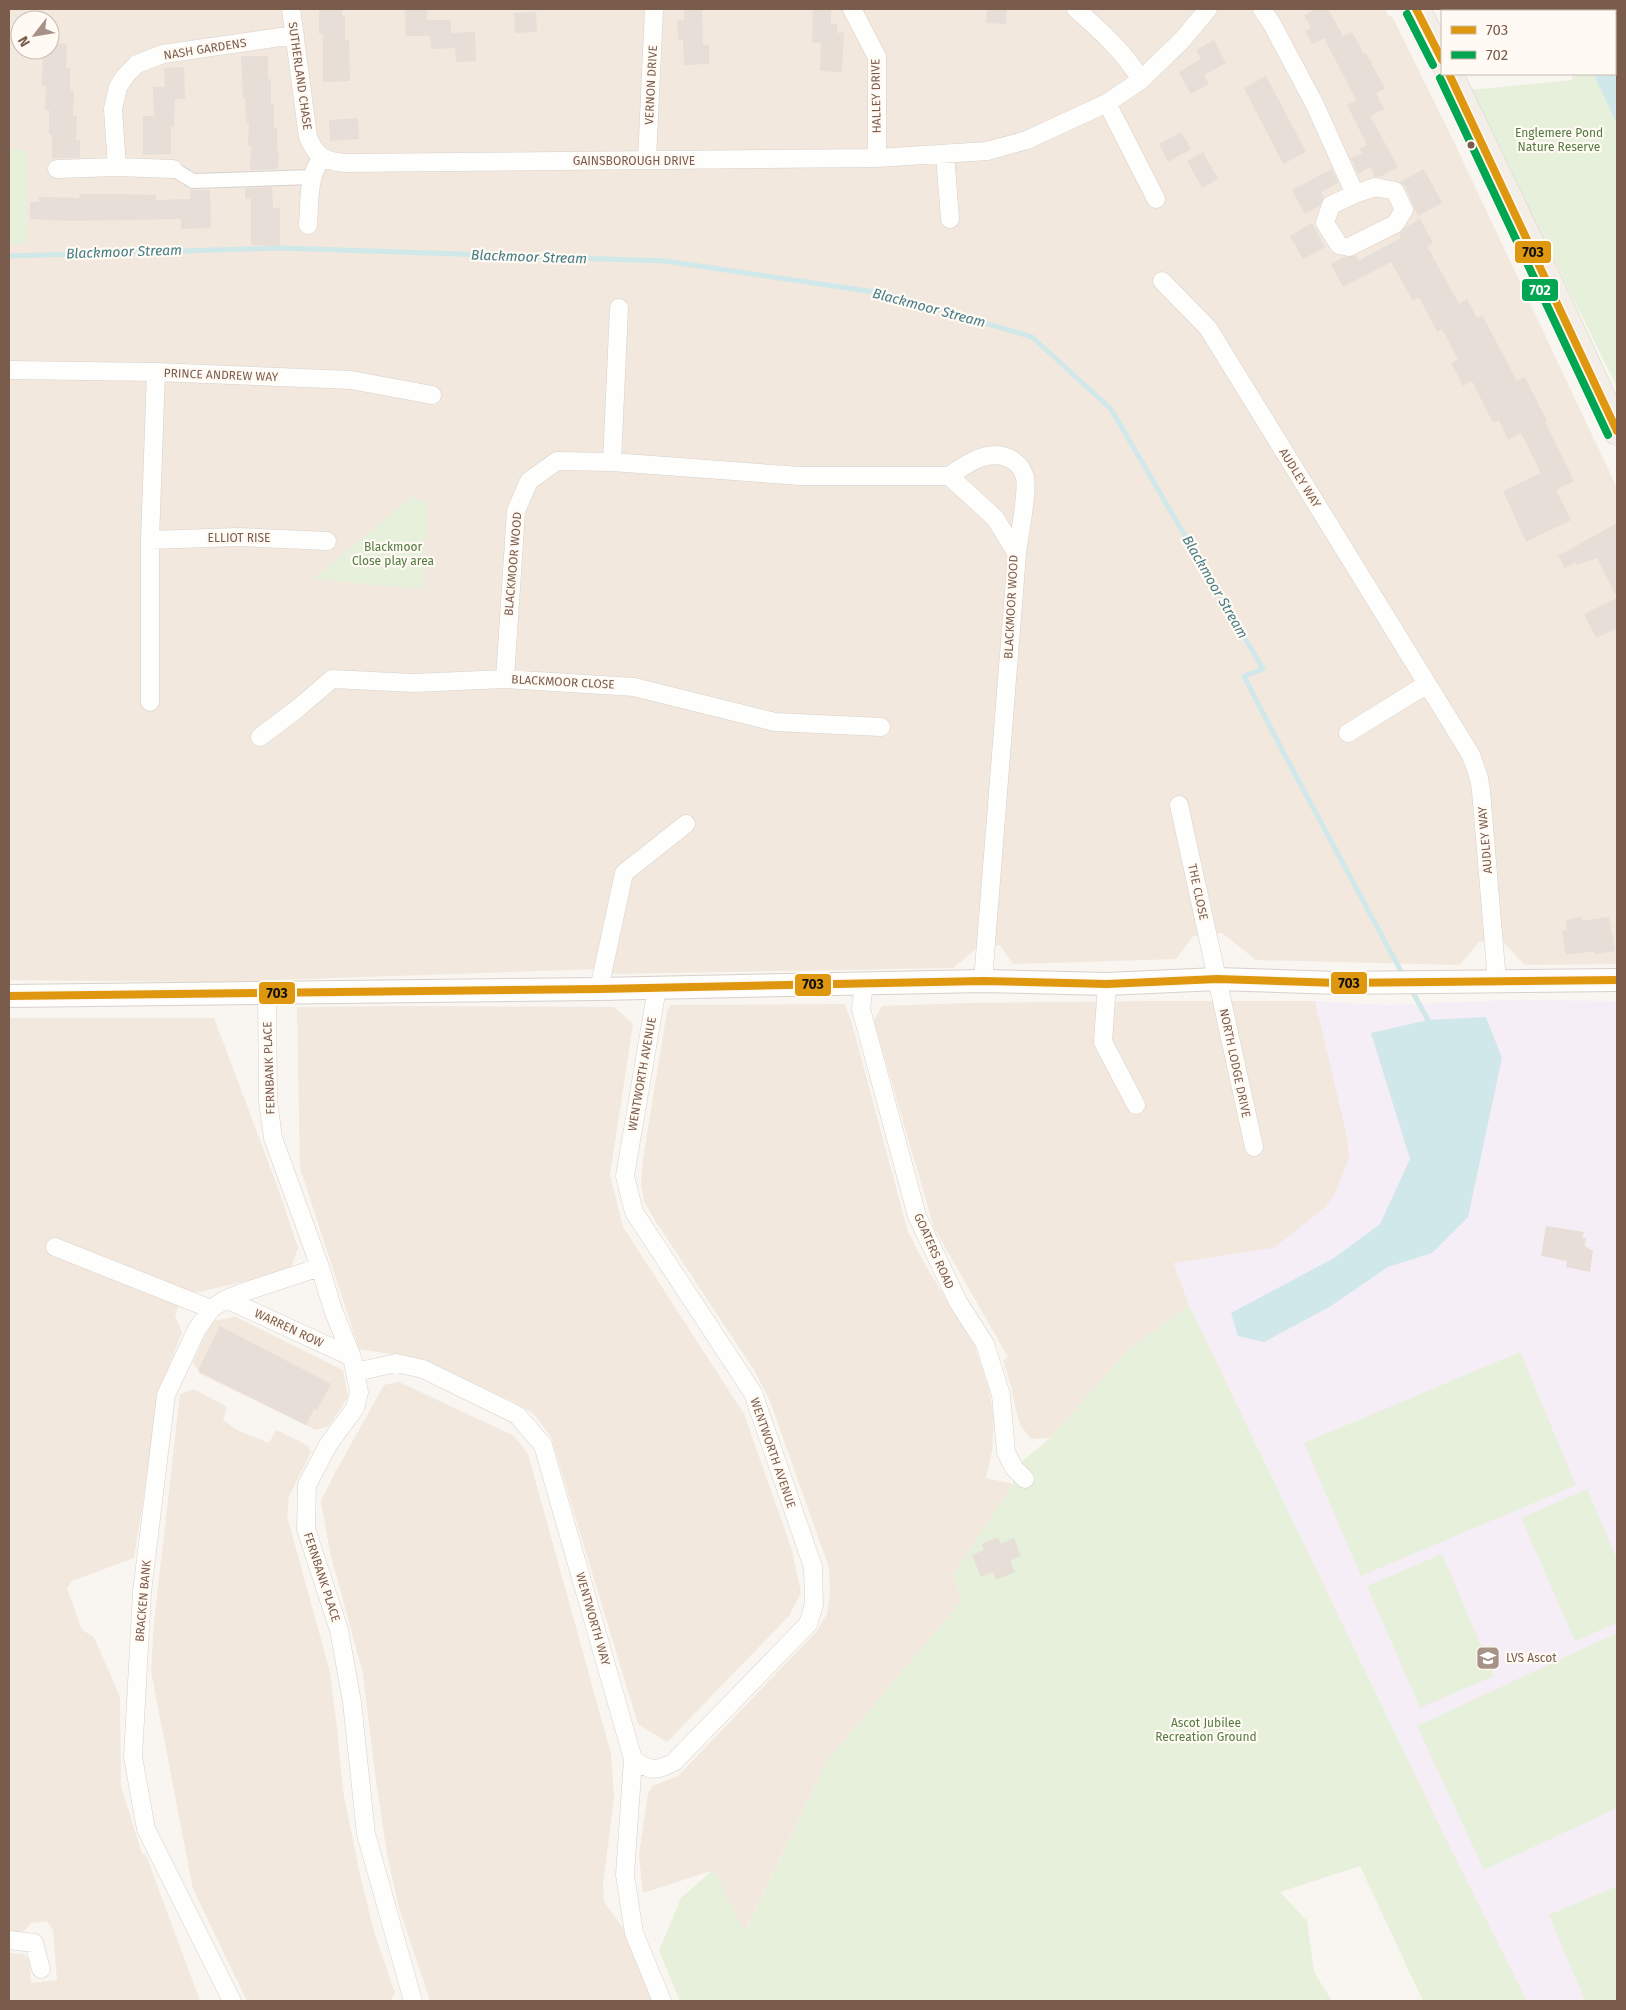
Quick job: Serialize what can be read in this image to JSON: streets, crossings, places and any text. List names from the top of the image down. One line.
{"streets":{"street":["NASH GARDENS","SUTHERLAND CHASE","VERNON DRIVE","HALLEY DRIVE","GAINSBOROUGH DRIVE","PRINCE ANDREW WAY","AUDLEY WAY","ELLIOT RISE","BLACKMOOR WOOD","BLACKMOOR CLOSE","THE CLOSE","NORTH LODGE DRIVE","FERNBANK PLACE","WENTWORTH AVENUE","GOATERS ROAD","WARREN ROW","BRACKEN BANK","WENTWORTH WAY"]},"crossings":[["NASH GARDENS","SUTHERLAND CHASE"],["SUTHERLAND CHASE","GAINSBOROUGH DRIVE"],["VERNON DRIVE","GAINSBOROUGH DRIVE"],["HALLEY DRIVE","GAINSBOROUGH DRIVE"],["BLACKMOOR WOOD","BLACKMOOR CLOSE"],["THE CLOSE","NORTH LODGE DRIVE"],["FERNBANK PLACE","WARREN ROW"],["FERNBANK PLACE","BRACKEN BANK"],["FERNBANK PLACE","WENTWORTH WAY"],["WENTWORTH AVENUE","WENTWORTH WAY"],["WARREN ROW","BRACKEN BANK"],["WARREN ROW","WENTWORTH WAY"]],"water":["Blackmoor Stream"],"parks":["Englemere Pond Nature Reserve","Blackmoor Close play area","Ascot Jubilee Recreation Ground"],"places":{"school or university":["LVS Ascot"]},"lines":["transit line 703","transit line 702"],"legend":["703","702"],"north":"bottom left"}
